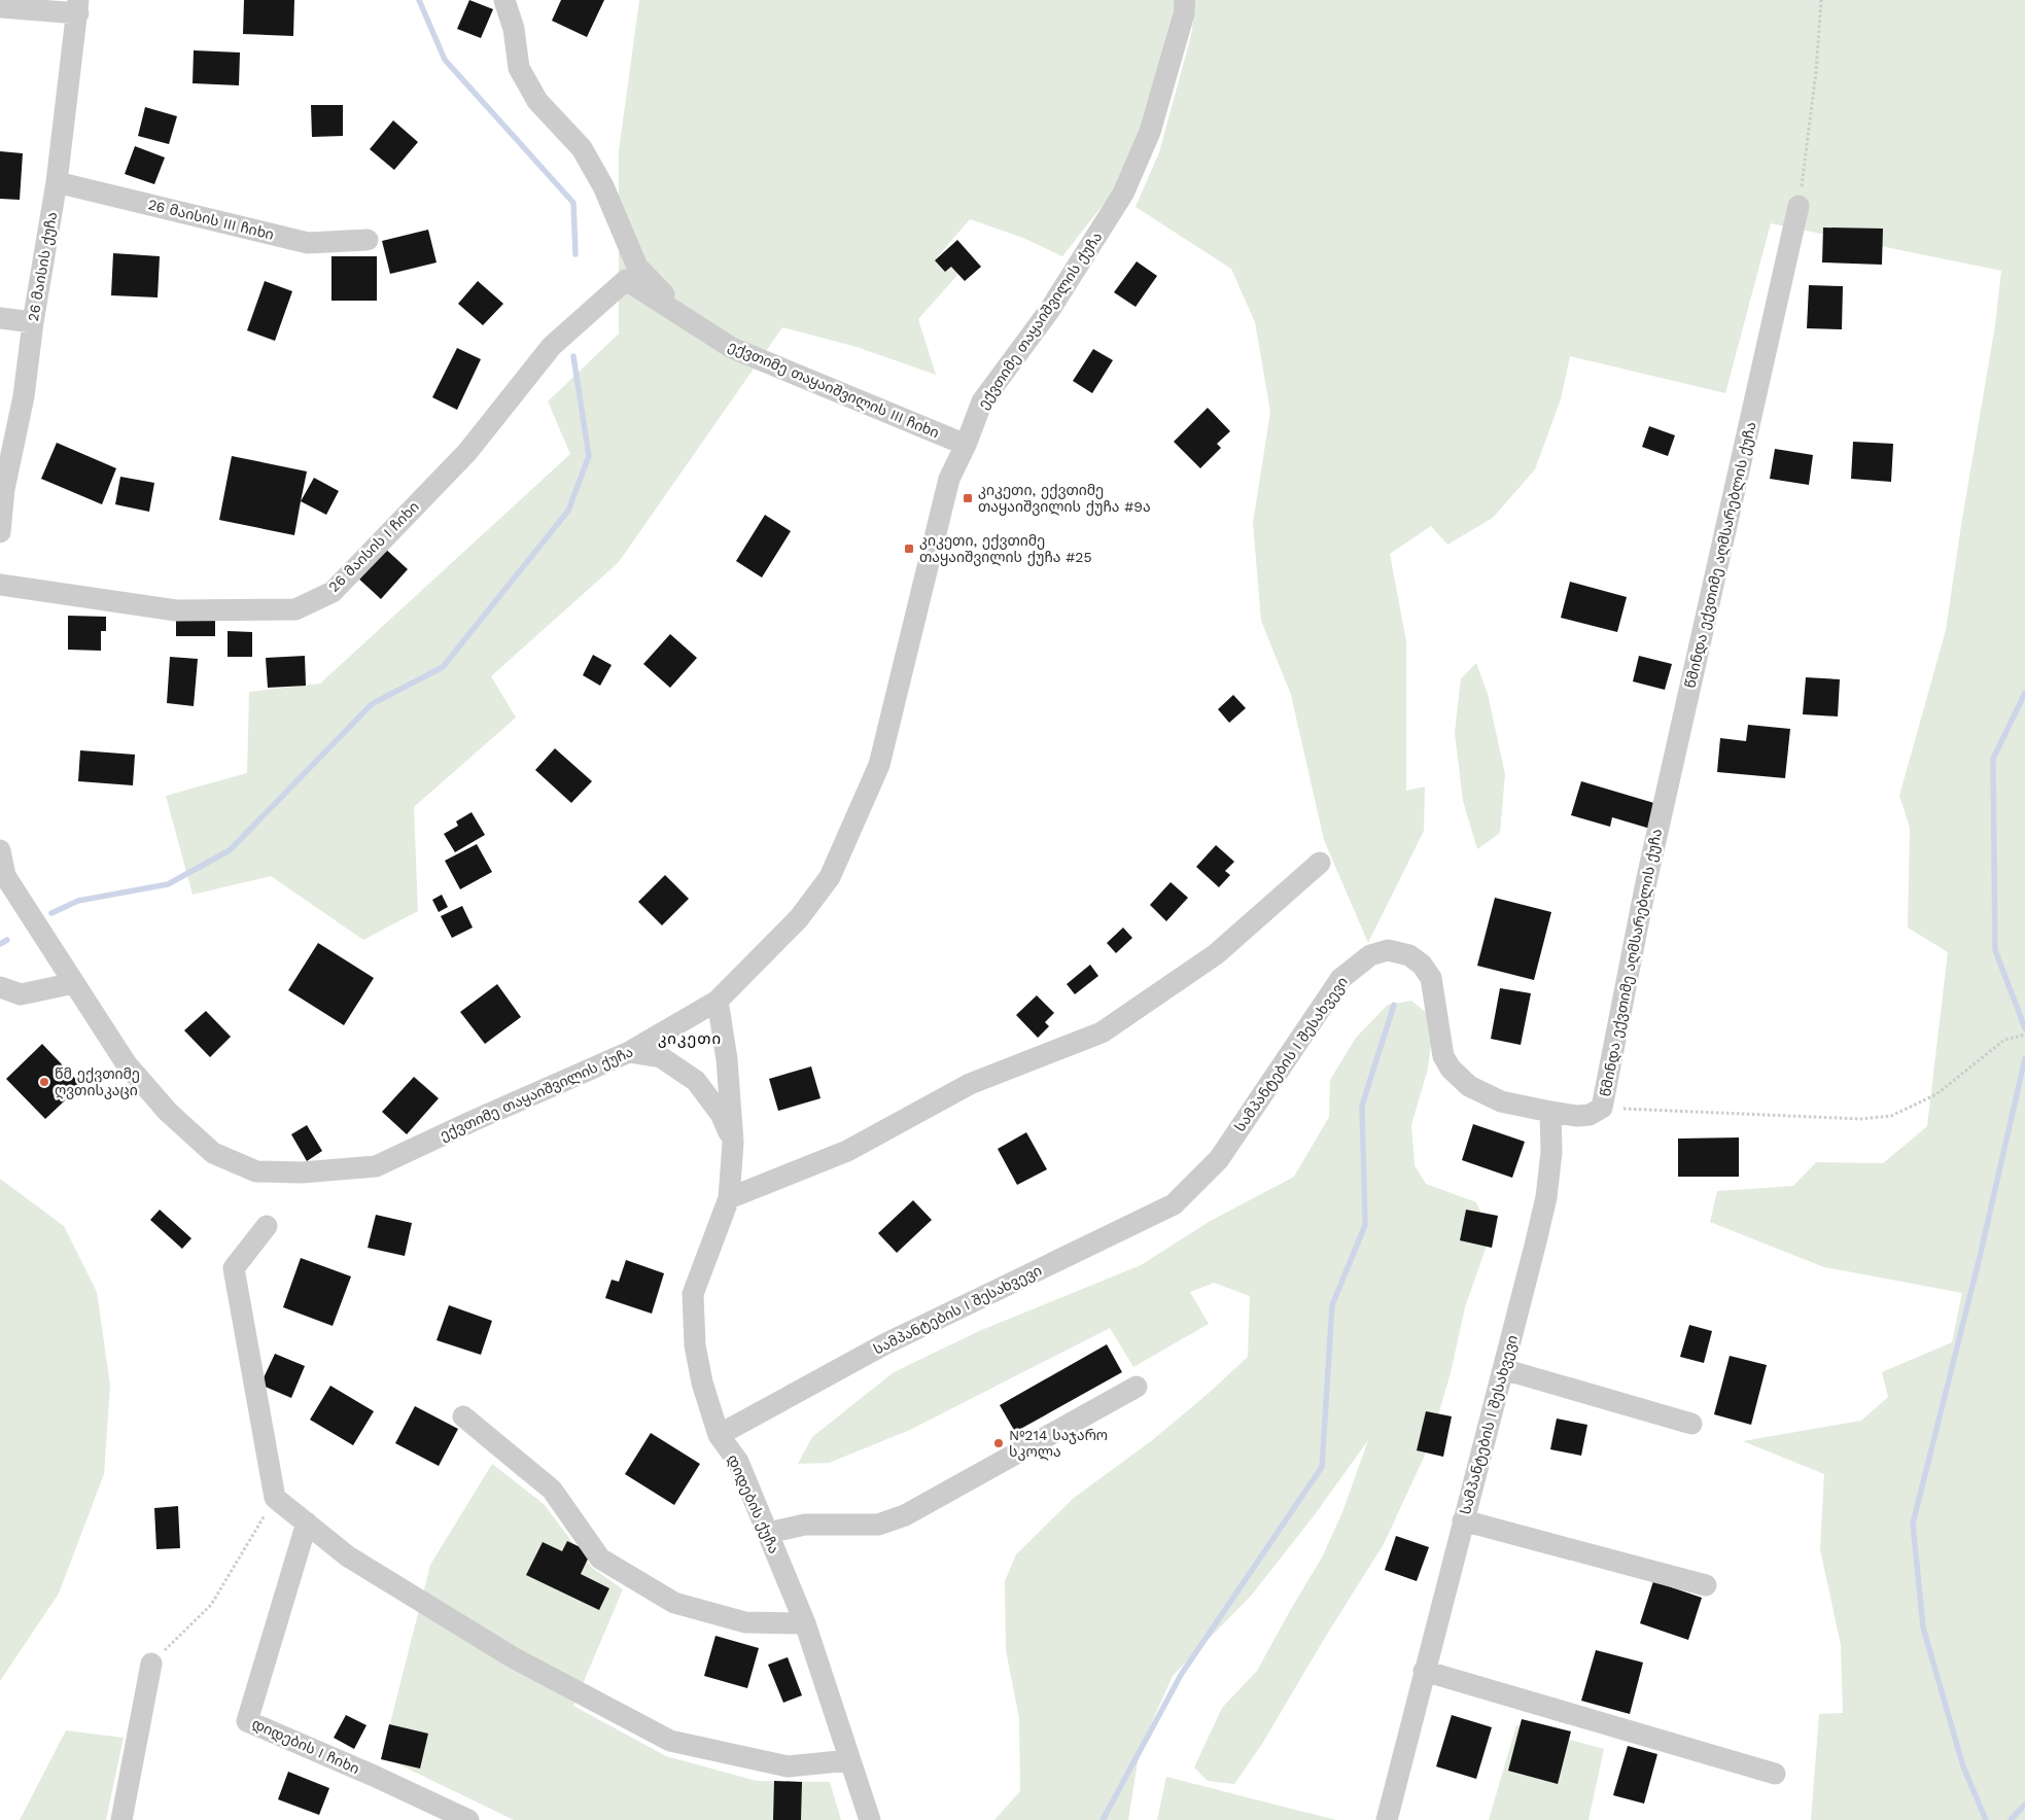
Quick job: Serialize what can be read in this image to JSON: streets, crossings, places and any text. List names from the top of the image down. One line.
{"streets":{"street":["26 მაისის III ჩიხი","26 მაისის ქუჩა","ექვთიმე თაყაიშვილის ქუჩა","ექვთიმე თაყაიშვილის III ჩიხი","26 მაისის I ჩიხი","წმინდა ექვთიმე აღმსარებლის ქუჩა","სამპანტების I შესახვევი","დიდების ქუჩა","დიდების I ჩიხი"]},"crossings":[["26 მაისის III ჩიხი","26 მაისის ქუჩა"],["ექვთიმე თაყაიშვილის ქუჩა","ექვთიმე თაყაიშვილის III ჩიხი"],["ექვთიმე თაყაიშვილის ქუჩა","დიდების ქუჩა"],["ექვთიმე თაყაიშვილის III ჩიხი","26 მაისის I ჩიხი"],["სამპანტების I შესახვევი","დიდების ქუჩა"]],"districts":["კიკეთი"],"places":{"transit":["კიკეთი, ექვთიმე თაყაიშვილის ქუჩა #9ა","კიკეთი, ექვთიმე თაყაიშვილის ქუჩა #25"],"other":["წმ ექვთიმე ღვთისკაცი","№214 საჯარო სკოლა"]}}
